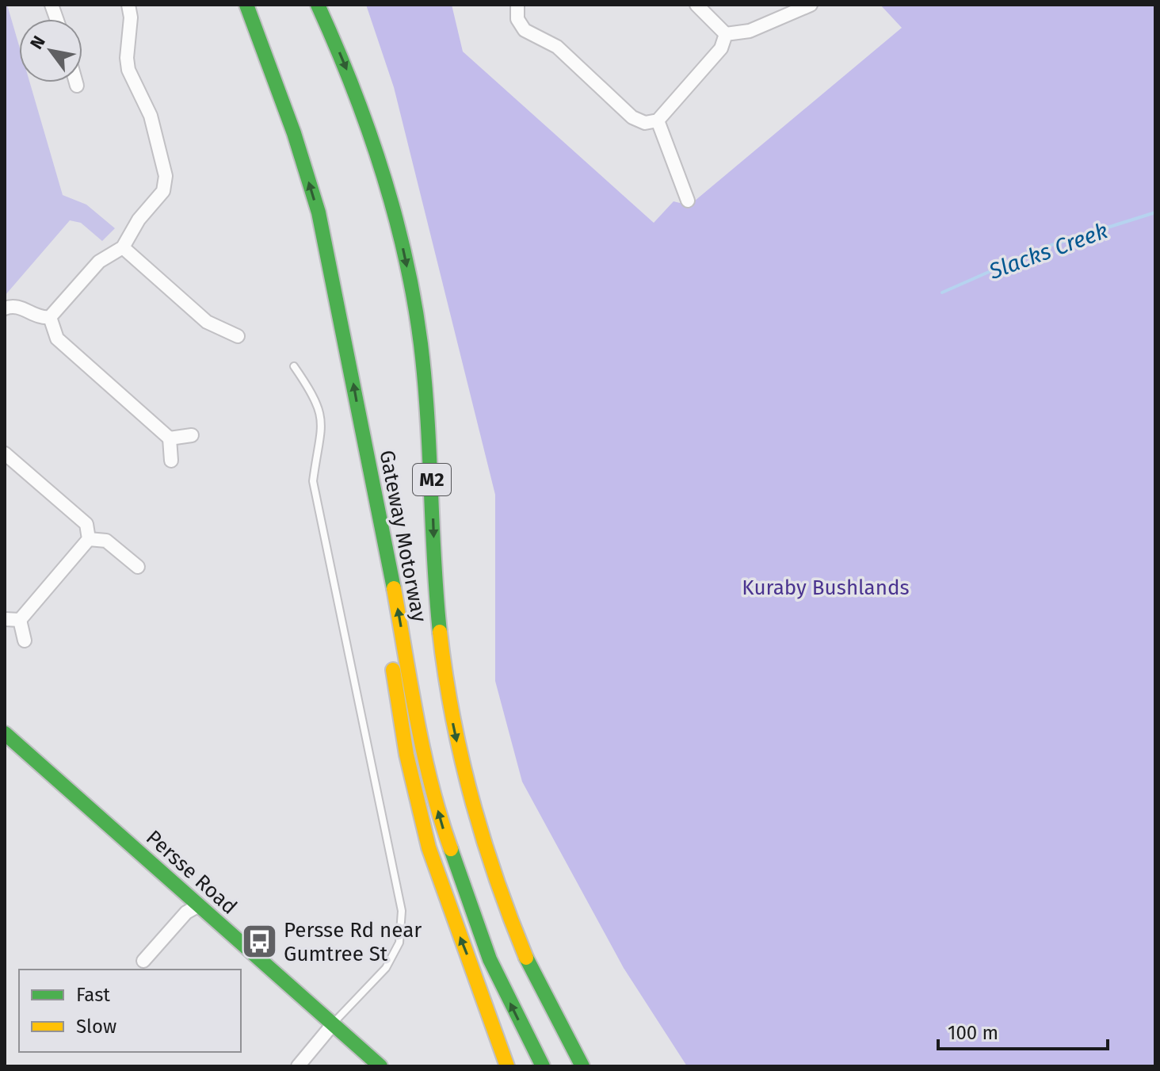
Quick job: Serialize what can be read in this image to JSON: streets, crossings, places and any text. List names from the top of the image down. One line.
{"streets":{"main road":["M2","Gateway Motorway","Persse Road"]},"water":["Slacks Creek"],"parks":["Kuraby Bushlands"],"places":{"bus stop":["Persse Rd near Gumtree St"]},"legend":["Fast","Slow"],"scale_bar":"100 m","north":"top left"}
